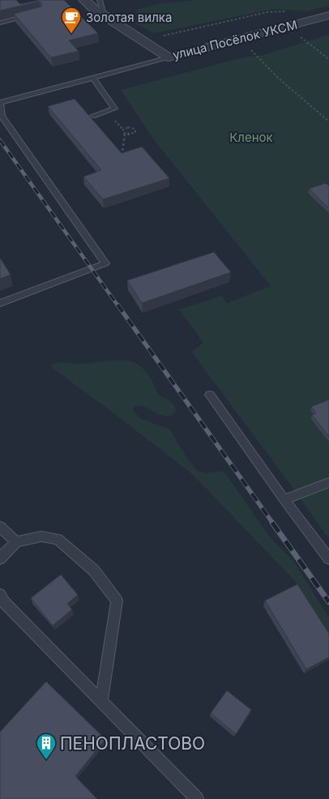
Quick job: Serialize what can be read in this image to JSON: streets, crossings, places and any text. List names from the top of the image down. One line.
{"streets":{"street":["улица Посёлок УКСМ"]},"parks":["Кленок"],"places":{"cafe":["Золотая вилка"],"building":["ПЕНОПЛАСТОВО"]}}
